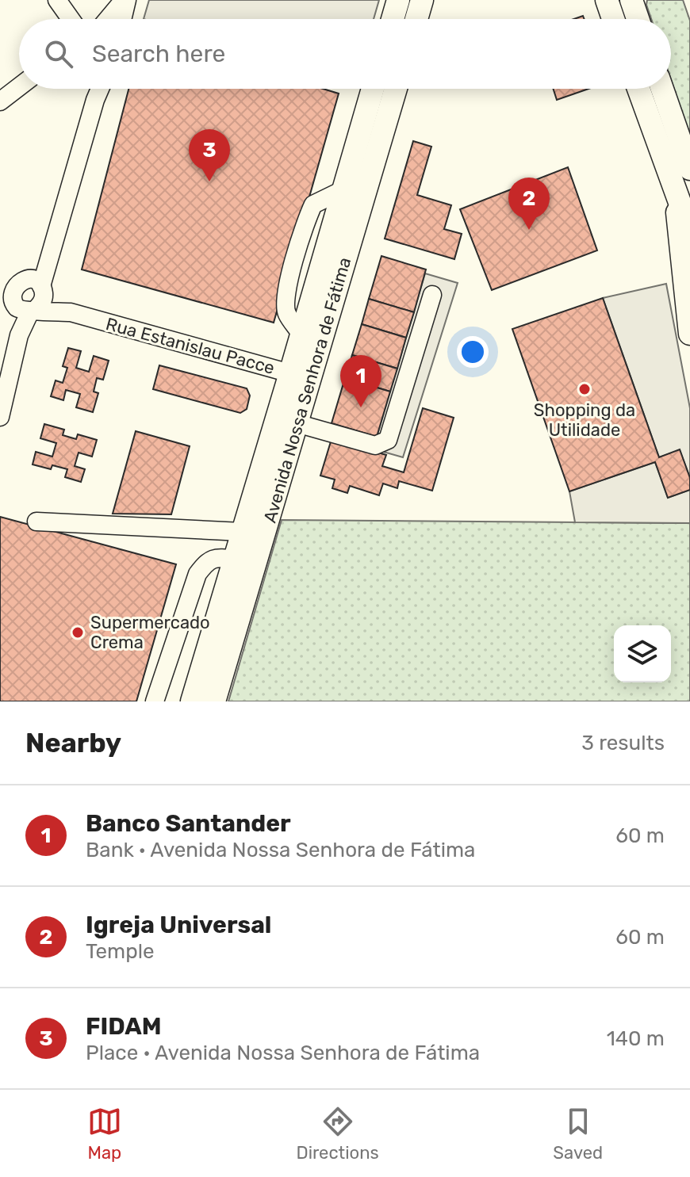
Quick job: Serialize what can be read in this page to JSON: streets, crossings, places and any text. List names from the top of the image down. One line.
{"streets":{"main road":["Avenida Nossa Senhora de Fátima"],"street":["Rua Estanislau Pacce"]},"crossings":[["Rua Estanislau Pacce","Avenida Nossa Senhora de Fátima"]],"places":["Shopping da Utilidade","Supermercado Crema"],"page":{"search":"Search here","pins":["3","2","1"],"heading":["Nearby","3 results"],"list":[{"mark":"1","name":"Banco Santander","note":"Bank · Avenida Nossa Senhora de Fátima","value":"60 m"},{"mark":"2","name":"Igreja Universal","note":"Temple","value":"60 m"},{"mark":"3","name":"FIDAM","note":"Place · Avenida Nossa Senhora de Fátima","value":"140 m"}],"nav":["Map","Directions","Saved"]}}
